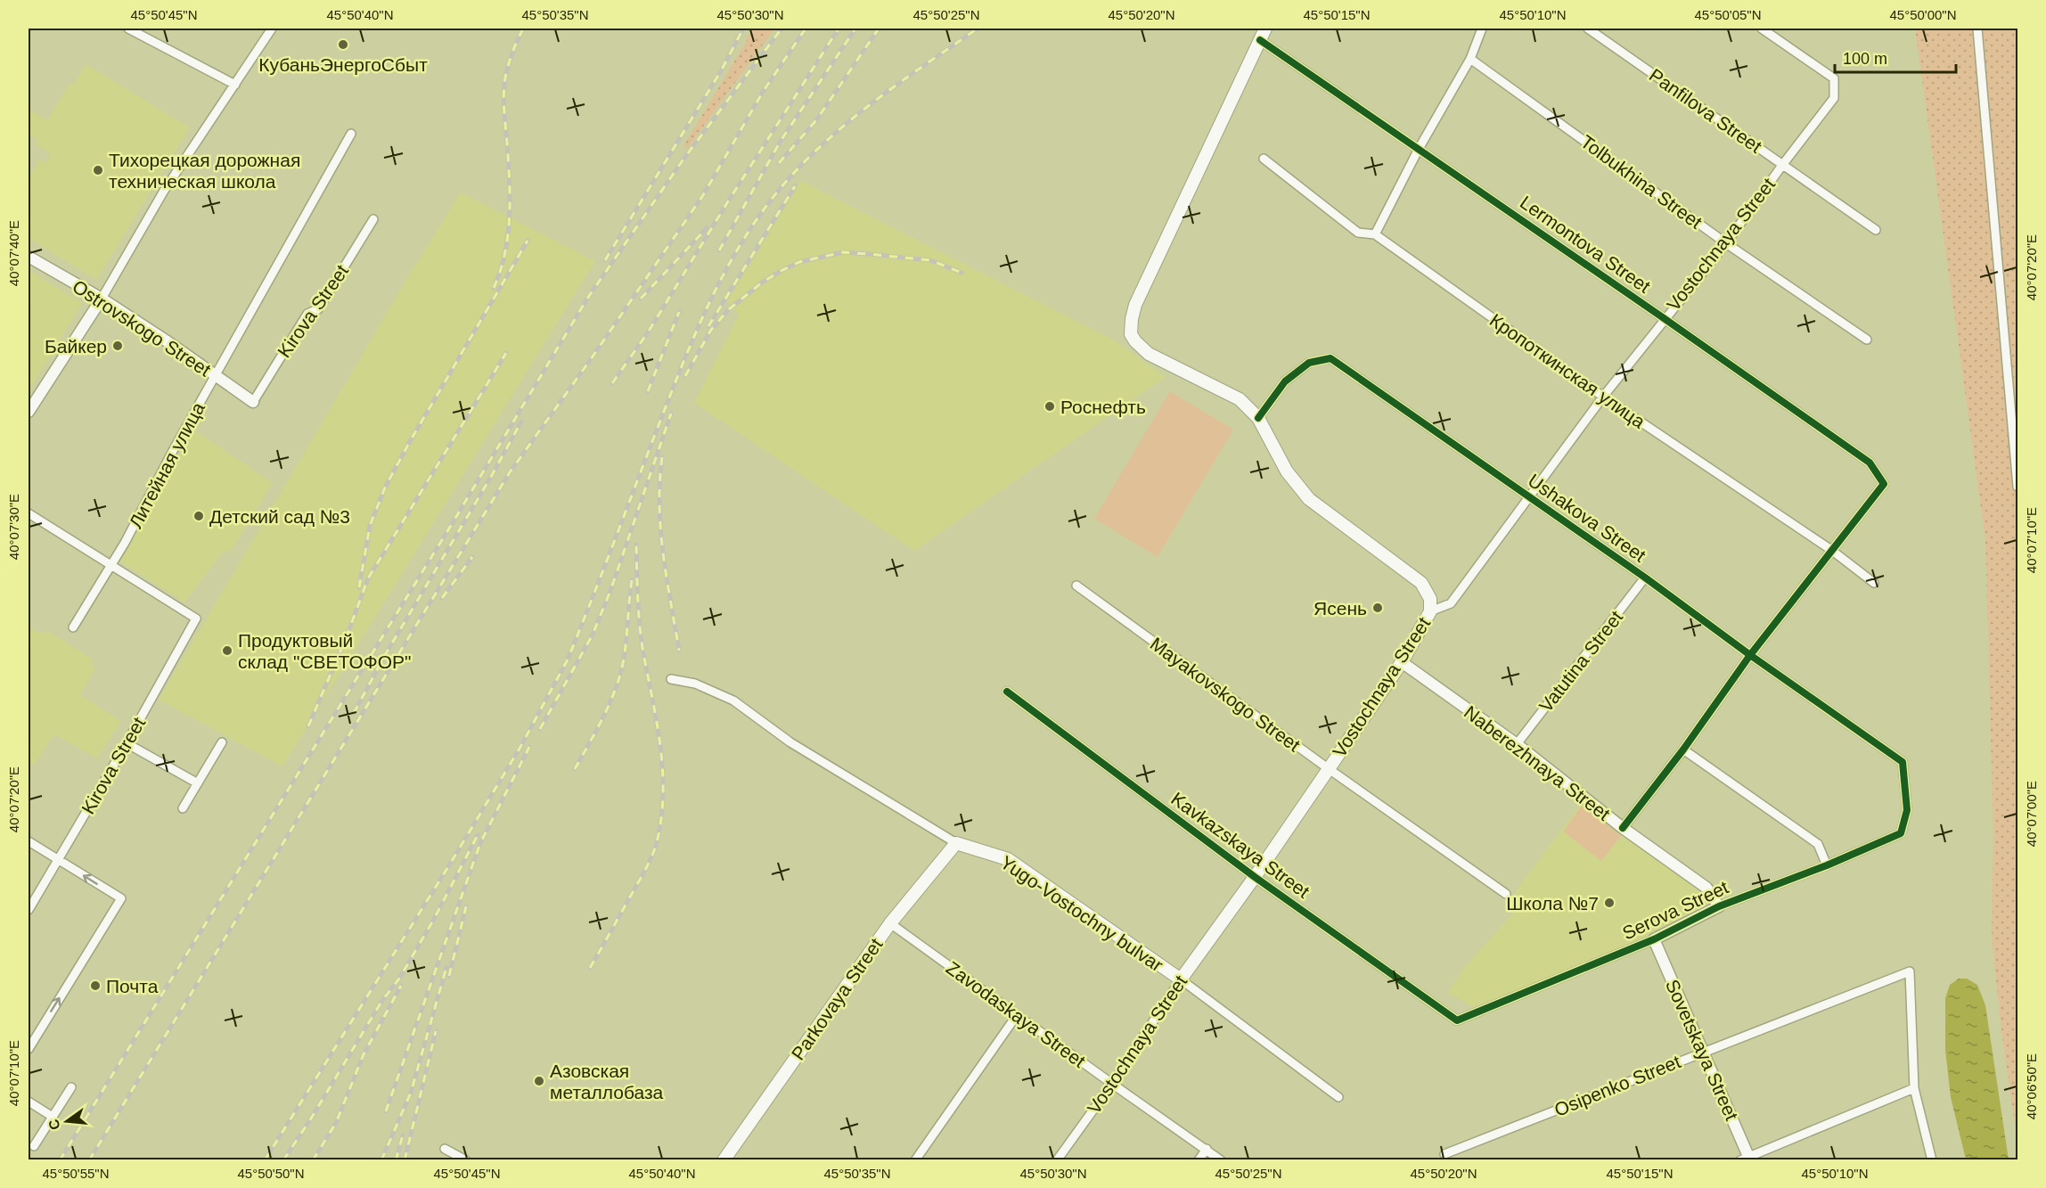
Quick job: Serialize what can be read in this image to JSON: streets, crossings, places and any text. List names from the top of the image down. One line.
{"streets":{"main road":["Vostochnaya Street","Yugo-Vostochny bulvar","Parkovaya Street"],"street":["Panfilova Street","Tolbukhina Street","Lermontova Street","Kirova Street","Ostrovskogo Street","Кропоткинская улица","Литейная улица","Ushakova Street","Vatutina Street","Mayakovskogo Street","Naberezhnaya Street","Kavkazskaya Street","Serova Street","Zavodaskaya Street","Sovetskaya Street","Osipenko Street"]},"crossings":[["Panfilova Street","Vostochnaya Street"],["Tolbukhina Street","Vostochnaya Street"],["Lermontova Street","Vostochnaya Street"],["Lermontova Street","Кропоткинская улица"],["Vostochnaya Street","Кропоткинская улица"],["Vostochnaya Street","Ushakova Street"],["Vostochnaya Street","Mayakovskogo Street"],["Vostochnaya Street","Naberezhnaya Street"],["Vostochnaya Street","Kavkazskaya Street"],["Vostochnaya Street","Yugo-Vostochny bulvar"],["Vostochnaya Street","Zavodaskaya Street"],["Kirova Street","Ostrovskogo Street"],["Kirova Street","Литейная улица"],["Ostrovskogo Street","Литейная улица"],["Ushakova Street","Vatutina Street"],["Ushakova Street","Serova Street"],["Vatutina Street","Naberezhnaya Street"],["Naberezhnaya Street","Serova Street"],["Kavkazskaya Street","Serova Street"],["Serova Street","Sovetskaya Street"],["Yugo-Vostochny bulvar","Parkovaya Street"],["Parkovaya Street","Zavodaskaya Street"],["Sovetskaya Street","Osipenko Street"]],"places":["КубаньЭнергоСбыт","Тихорецкая дорожная техническая школа","Байкер","Роснефть","Детский сад №3","Ясень","Продуктовый склад \"СВЕТОФОР\"","Школа №7","Почта","Азовская металлобаза"],"scale_bar":"100 m","north":"left","coordinates":["45°50'45\"N","45°50'40\"N","45°50'35\"N","45°50'30\"N","45°50'25\"N","45°50'20\"N","45°50'15\"N","45°50'10\"N","45°50'05\"N","45°50'00\"N","40°07'40\"E","40°07'20\"E","40°07'30\"E","40°07'10\"E","40°07'00\"E","40°06'50\"E","45°50'55\"N","45°50'50\"N"]}
